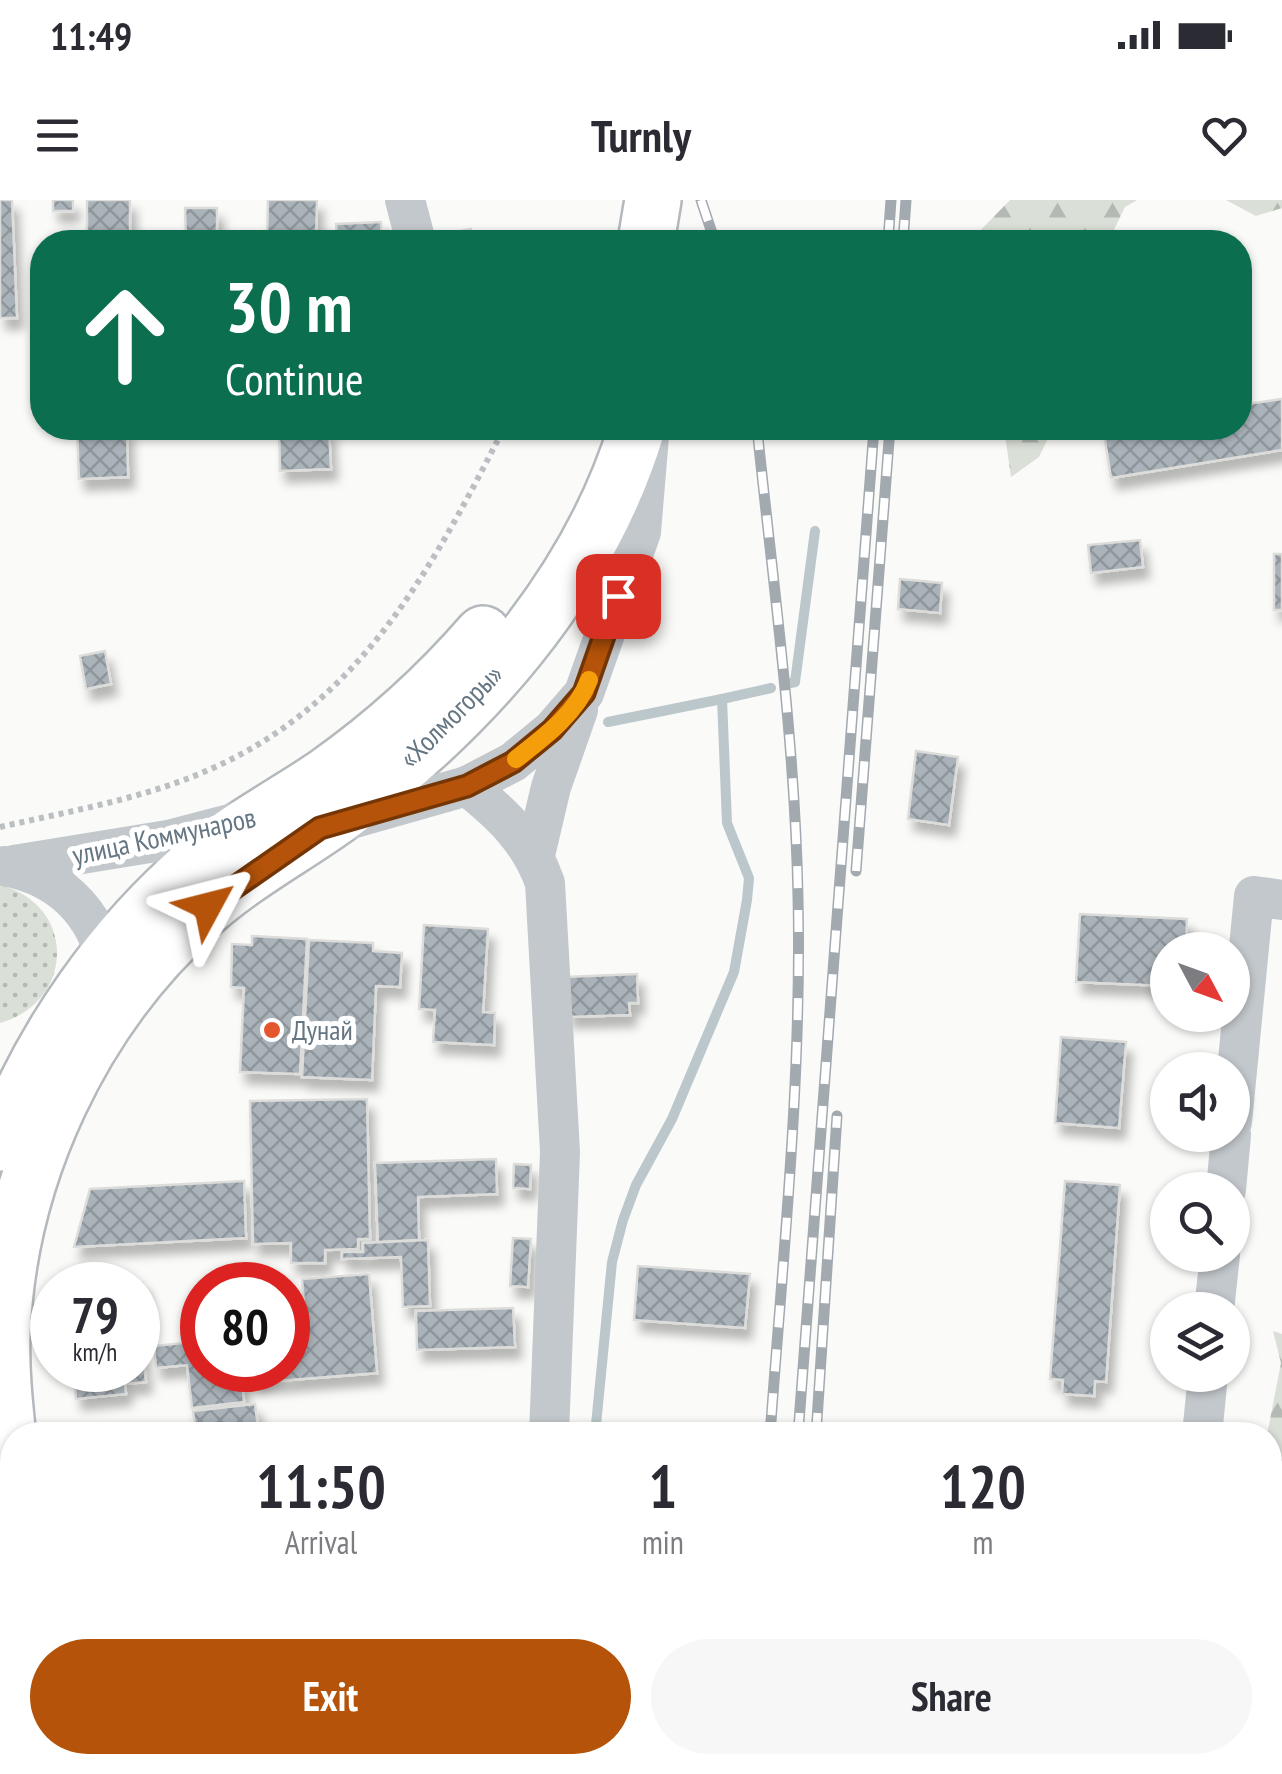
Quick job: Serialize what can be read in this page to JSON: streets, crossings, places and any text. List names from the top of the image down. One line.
{"streets":{"highway":["«Холмогоры»"],"street":["улица Коммунаров"]},"crossings":[["«Холмогоры»","улица Коммунаров"]],"places":["Дунай"],"north":"bottom right","page":{"status":"11:49","header":"Turnly","turn":["30 m","Continue"],"speed":"79 km/h","limit":"80","eta":["11:50","Arrival","1","min","120","m"],"buttons":["Exit","Share"]}}
